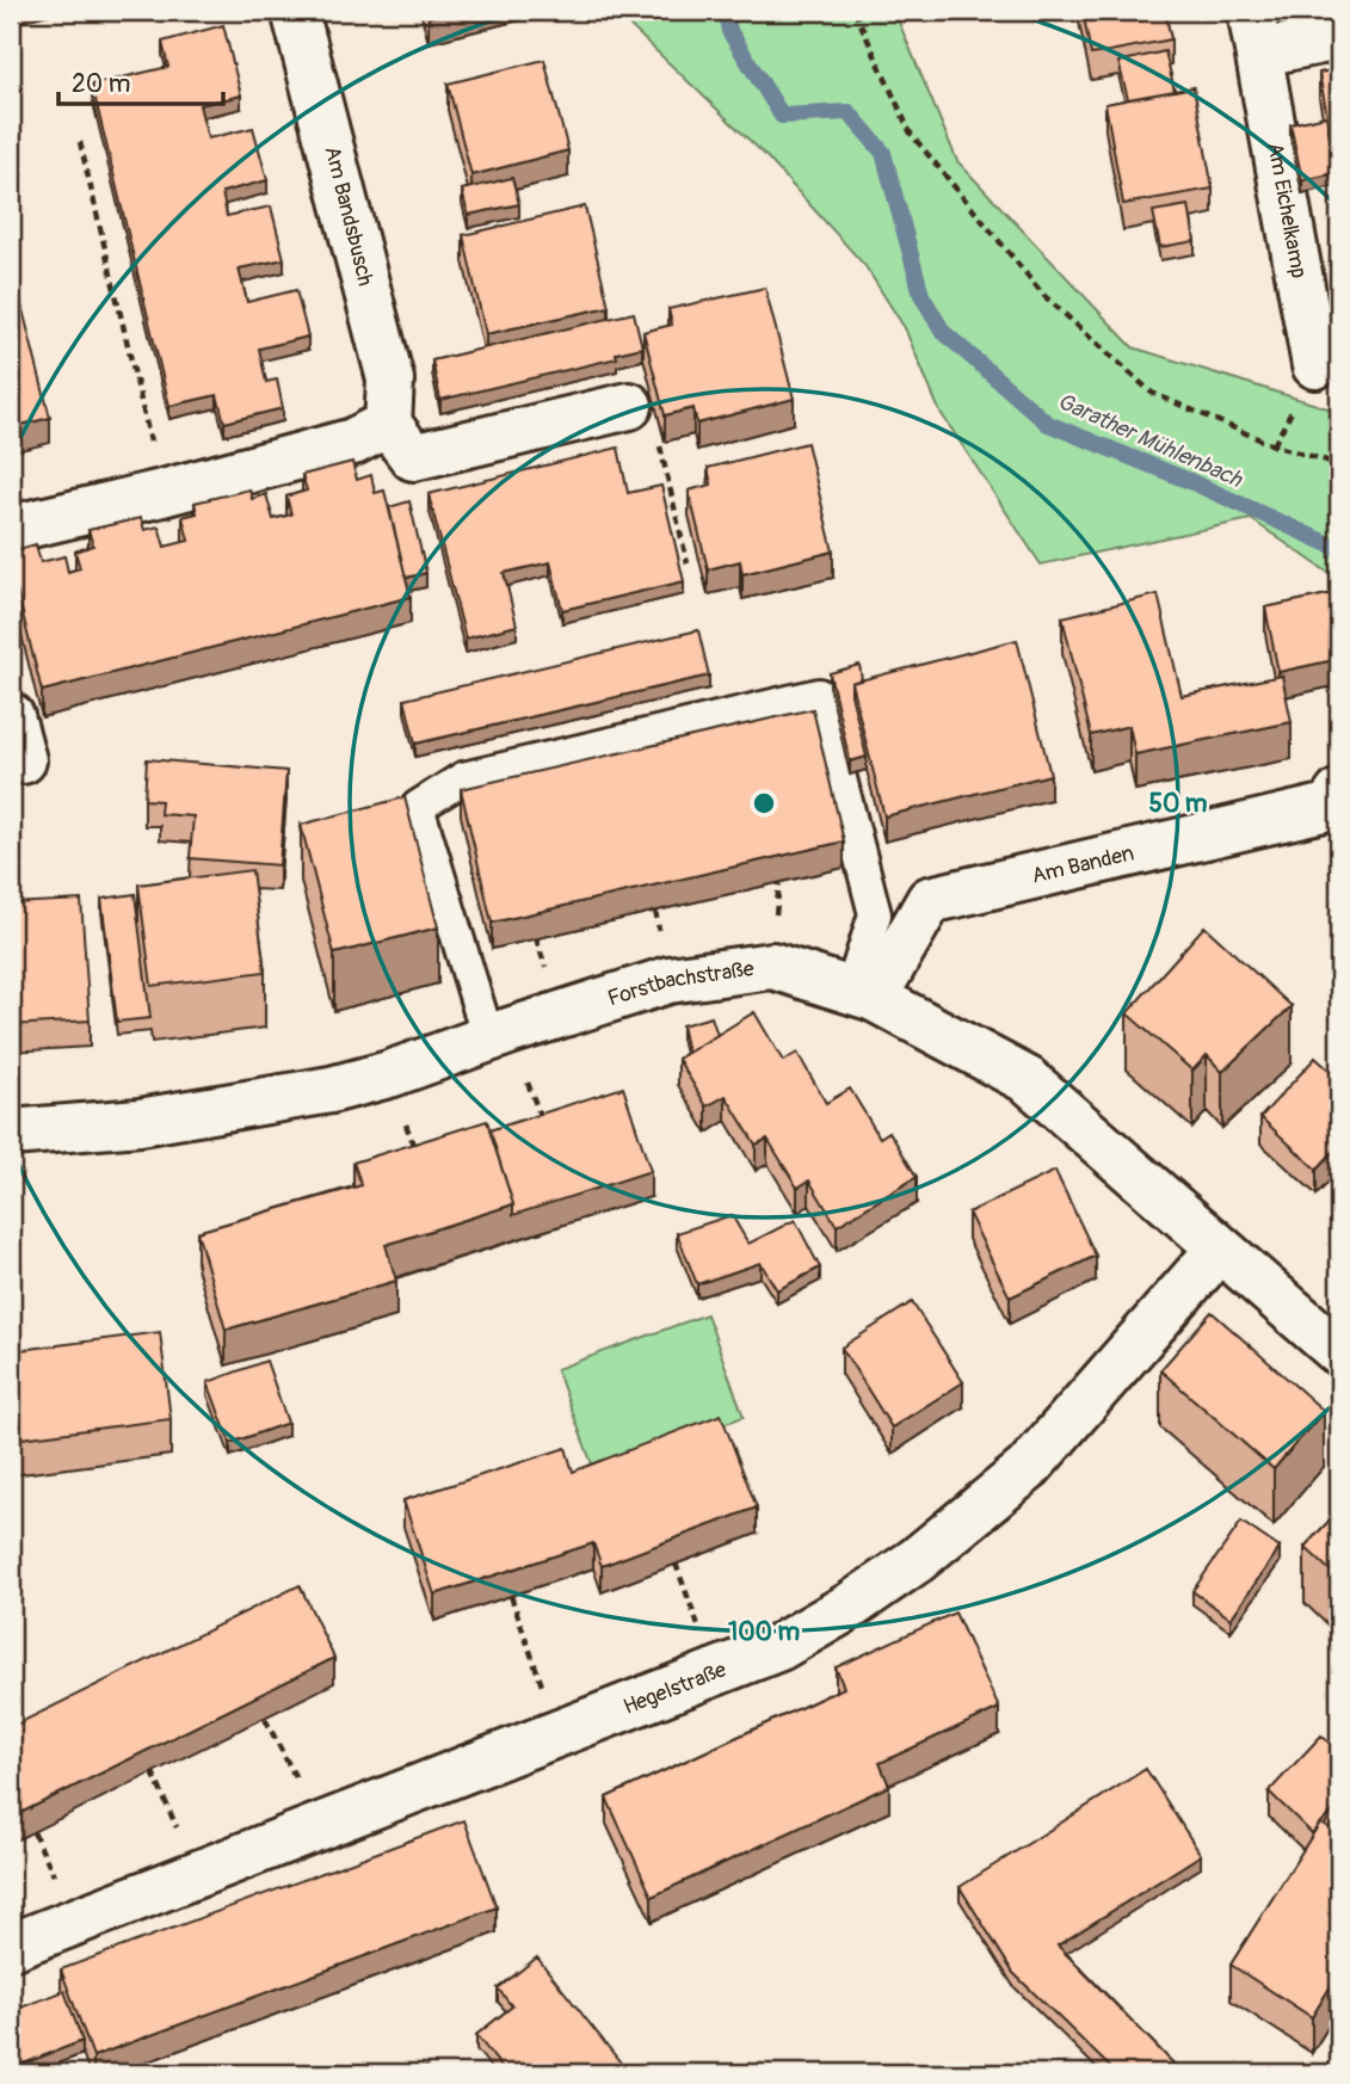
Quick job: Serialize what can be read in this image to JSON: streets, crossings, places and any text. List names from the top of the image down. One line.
{"streets":{"street":["Am Eichelkamp","Am Bandsbusch","Am Banden","Forstbachstraße","Hegelstraße"]},"crossings":[["Am Banden","Forstbachstraße"],["Forstbachstraße","Hegelstraße"]],"water":["Garather Mühlenbach"],"scale_bar":"20 m","rings":["50 m","100 m"]}
